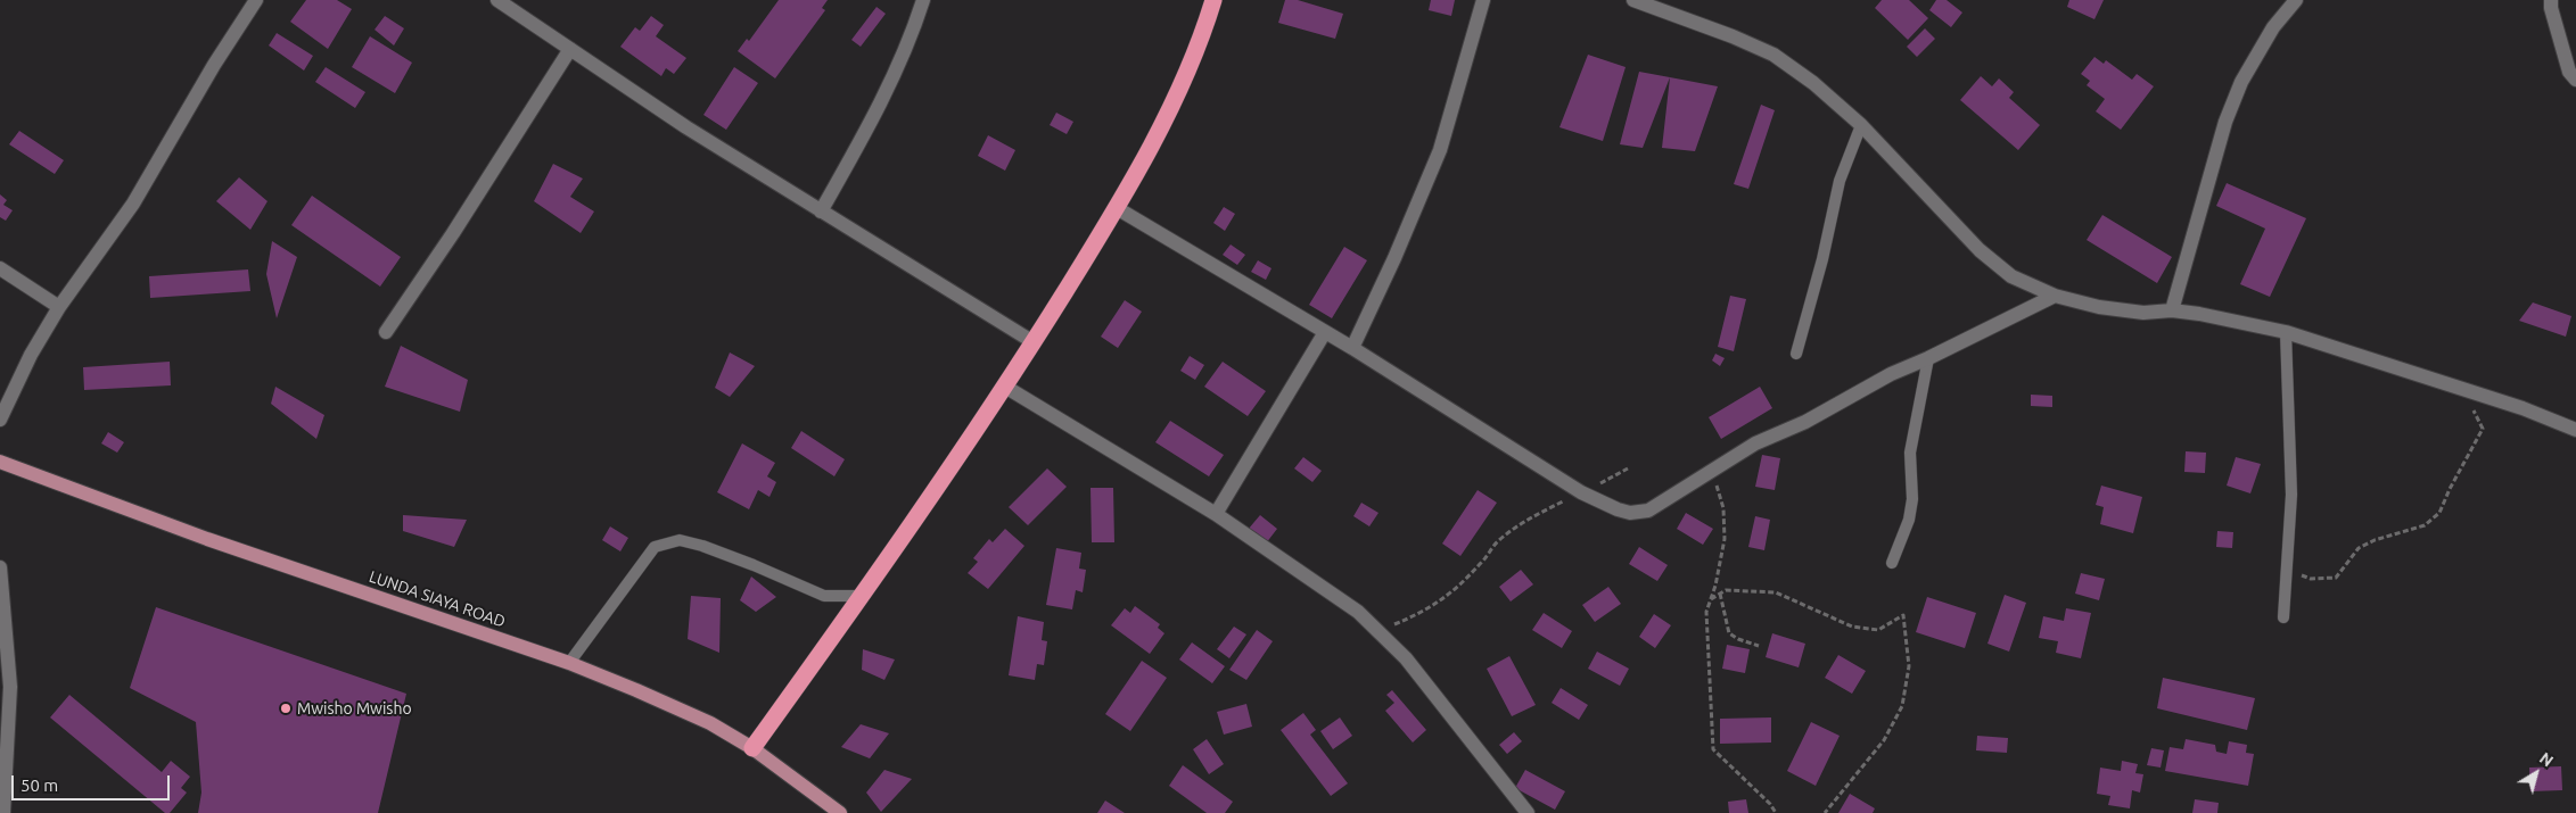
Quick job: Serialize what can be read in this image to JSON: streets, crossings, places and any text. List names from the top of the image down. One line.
{"streets":{"main road":["LUNDA SIAYA ROAD"]},"places":["Mwisho Mwisho"],"scale_bar":"50 m","north":"top right"}
